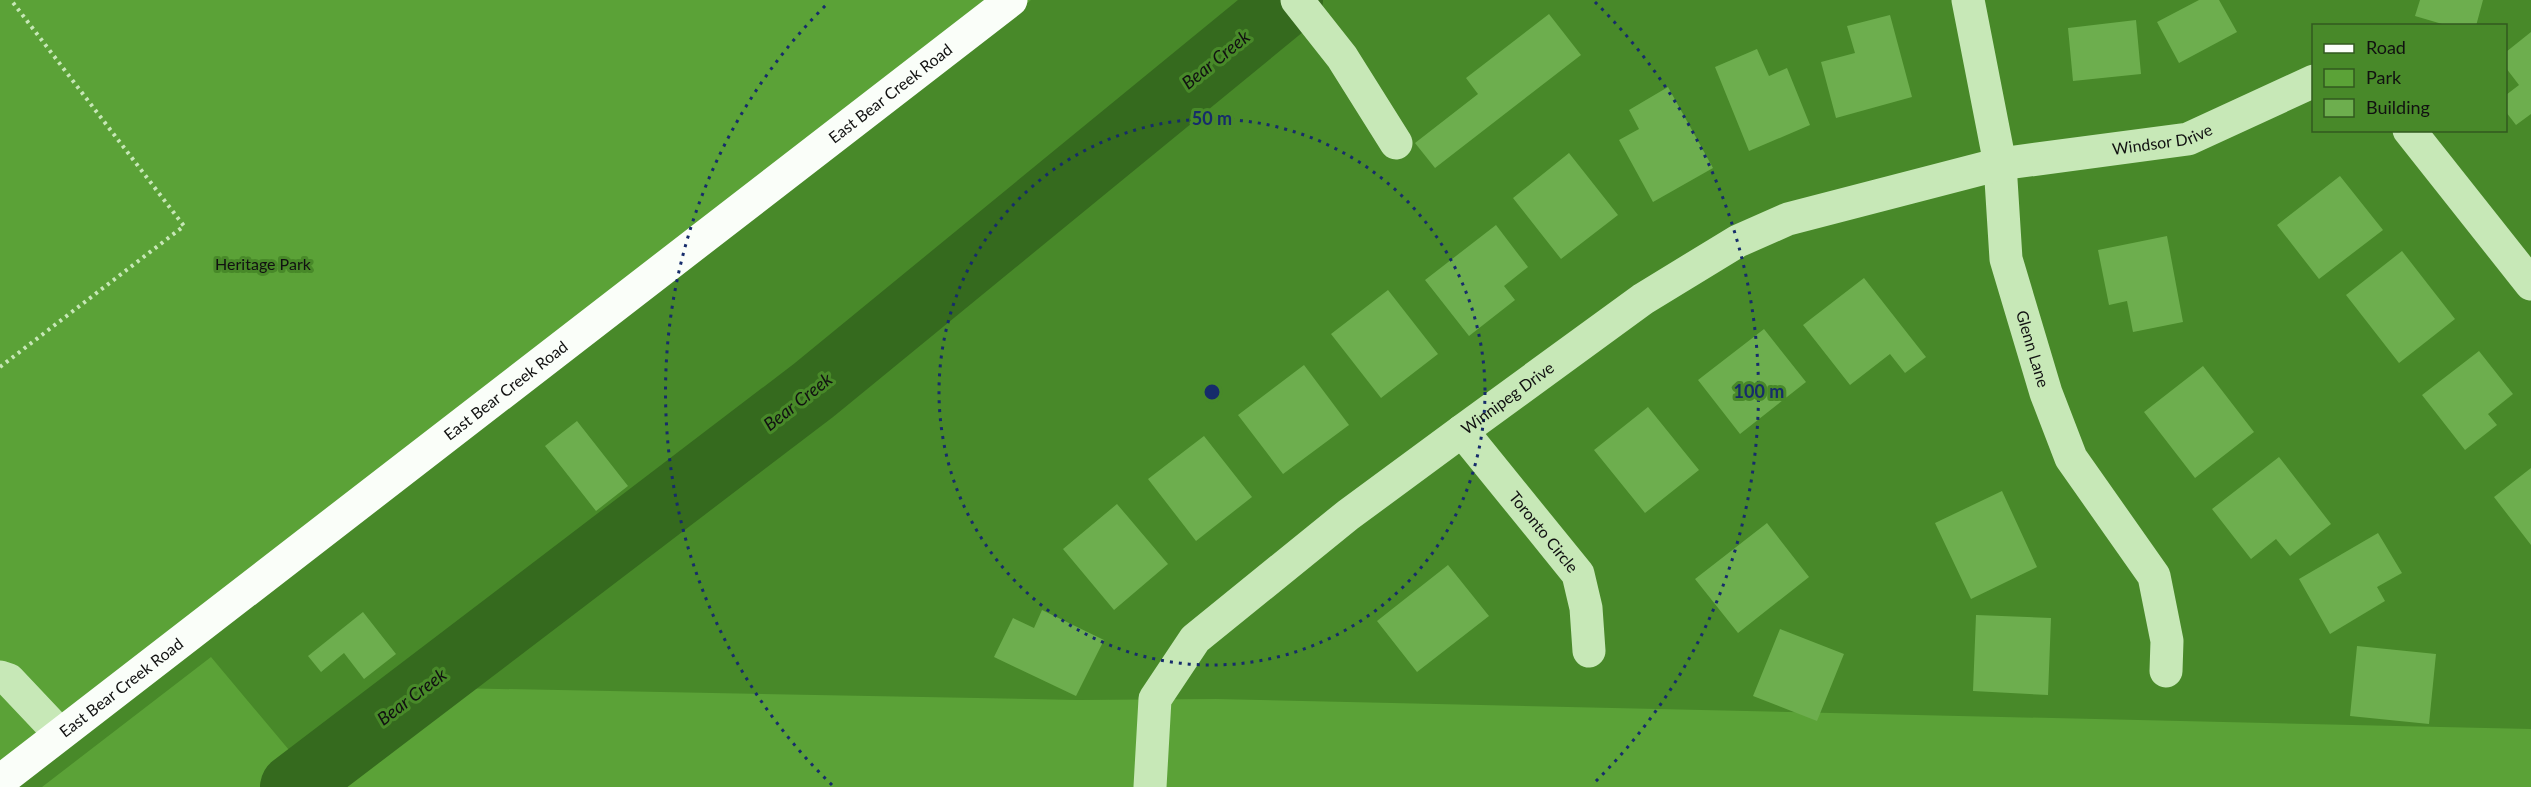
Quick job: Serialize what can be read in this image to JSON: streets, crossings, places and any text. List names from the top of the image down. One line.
{"streets":{"main road":["East Bear Creek Road"],"street":["Windsor Drive","Glenn Lane","Winnipeg Drive","Toronto Circle"]},"crossings":[["Windsor Drive","Glenn Lane"],["Windsor Drive","Winnipeg Drive"],["Glenn Lane","Winnipeg Drive"],["Winnipeg Drive","Toronto Circle"]],"water":["Bear Creek"],"parks":["Heritage Park"],"legend":["Road","Park","Building"],"rings":["50 m","100 m"]}
